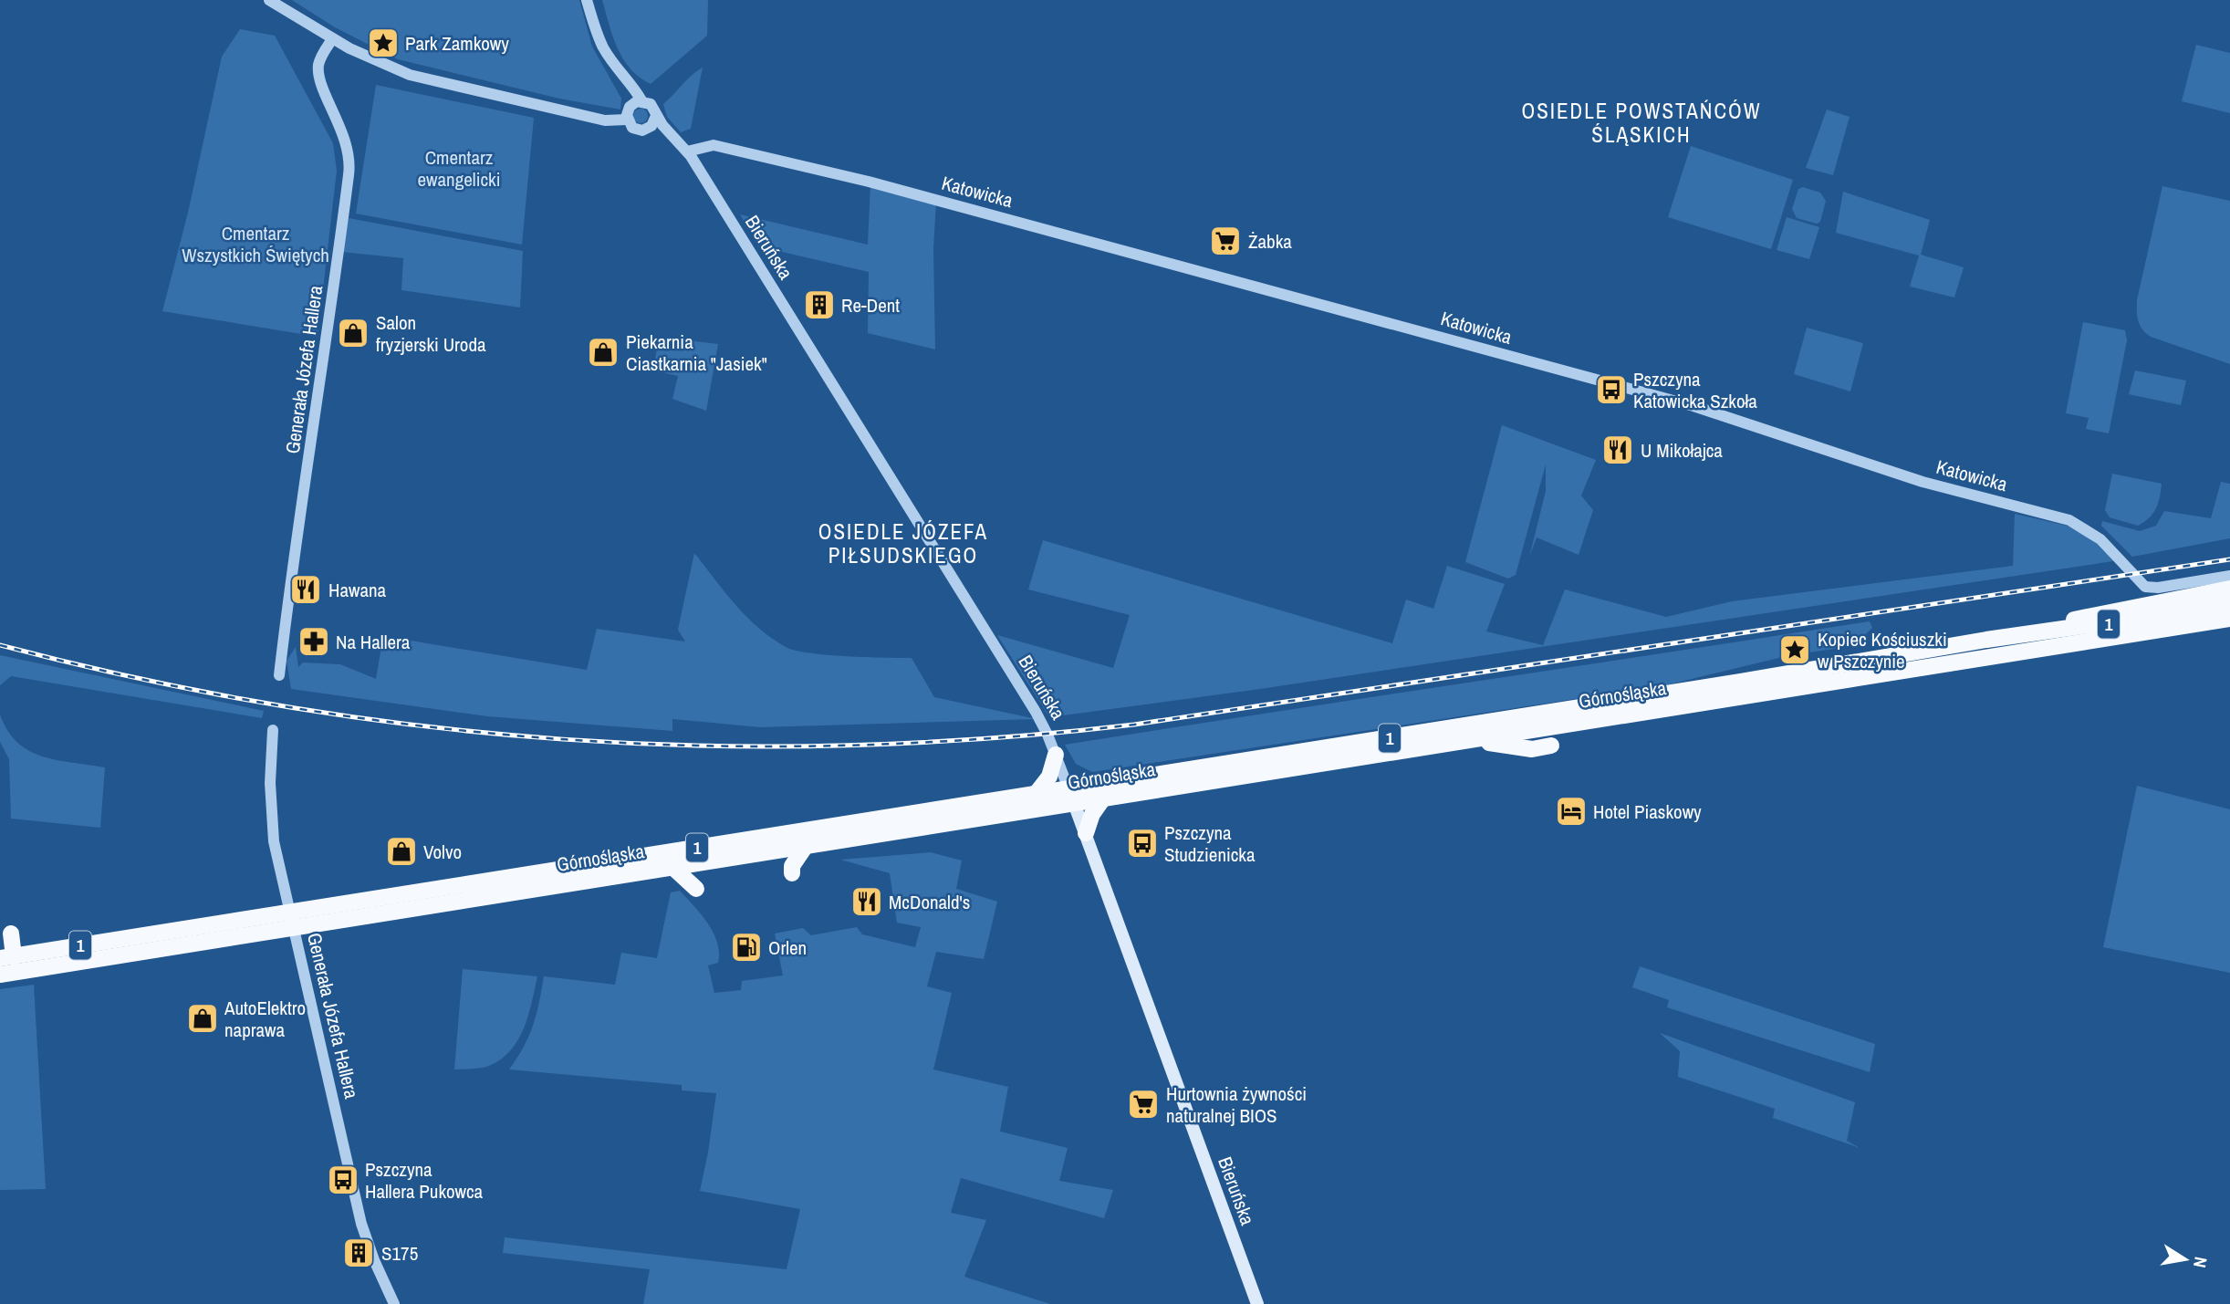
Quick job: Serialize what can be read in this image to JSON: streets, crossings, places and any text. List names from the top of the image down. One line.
{"streets":{"main road":["Bieruńska","1","Górnośląska"],"street":["Katowicka","Generała Józefa Hallera"]},"crossings":[["Katowicka","Bieruńska"],["Bieruńska","Górnośląska"],["Generała Józefa Hallera","Górnośląska"]],"districts":["OSIEDLE POWSTAŃCÓW ŚLĄSKICH","OSIEDLE JÓZEFA PIŁSUDSKIEGO"],"parks":["Cmentarz ewangelicki","Cmentarz Wszystkich Świętych"],"places":{"place":["Park Zamkowy","Kopiec Kościuszki w Pszczynie"],"supermarket":["Żabka","Hurtownia żywności naturalnej BIOS"],"building":["Re-Dent","S175"],"shop":["Salon fryzjerski Uroda","Piekarnia Ciastkarnia \"Jasiek\"","Volvo","AutoElektro naprawa"],"bus stop":["Pszczyna Katowicka Szkoła","Pszczyna Studzienicka","Pszczyna Hallera Pukowca"],"restaurant":["U Mikołajca","Hawana","McDonald's"],"pharmacy":["Na Hallera"],"hotel":["Hotel Piaskowy"],"fuel station":["Orlen"]},"north":"right"}
